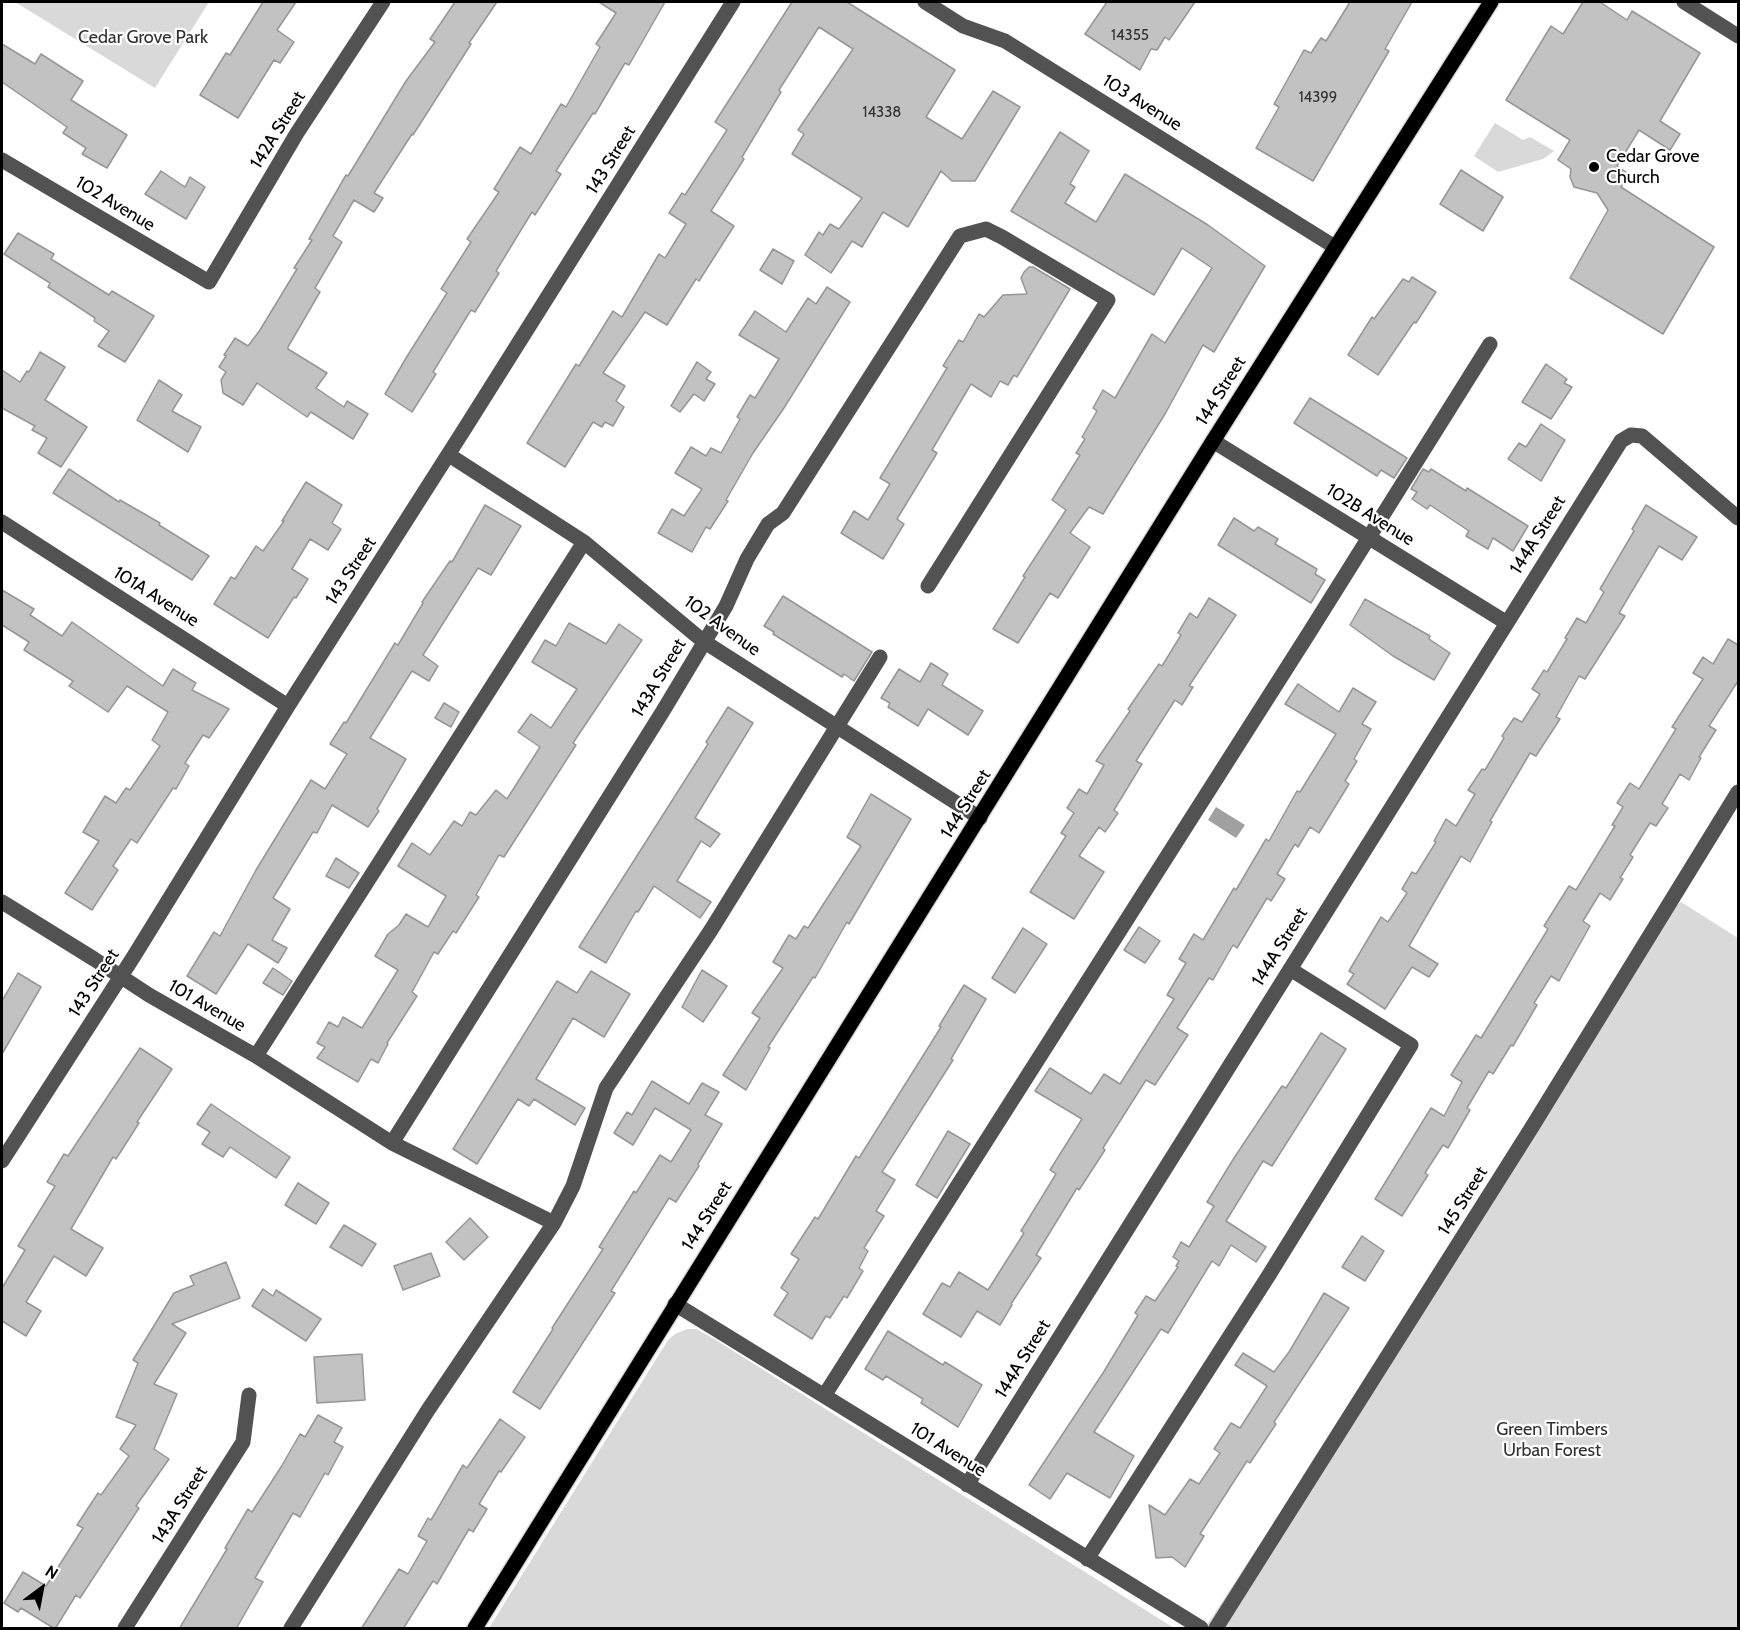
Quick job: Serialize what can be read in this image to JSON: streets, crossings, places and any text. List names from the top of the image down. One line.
{"streets":{"main road":["144 Street"],"street":["103 Avenue","142A Street","143 Street","102 Avenue","102B Avenue","144A Street","101A Avenue","143A Street","101 Avenue","145 Street"]},"crossings":[["103 Avenue","144 Street"],["142A Street","102 Avenue"],["143 Street","102 Avenue"],["143 Street","101A Avenue"],["143 Street","101 Avenue"],["102 Avenue","144 Street"],["102 Avenue","143A Street"],["144 Street","102B Avenue"],["144 Street","101 Avenue"],["102B Avenue","144A Street"],["144A Street","101 Avenue"],["143A Street","101 Avenue"]],"parks":["Cedar Grove Park","Green Timbers Urban Forest"],"places":["Cedar Grove Church"],"house_numbers":["14355","14399","14338"],"north":"top right"}
